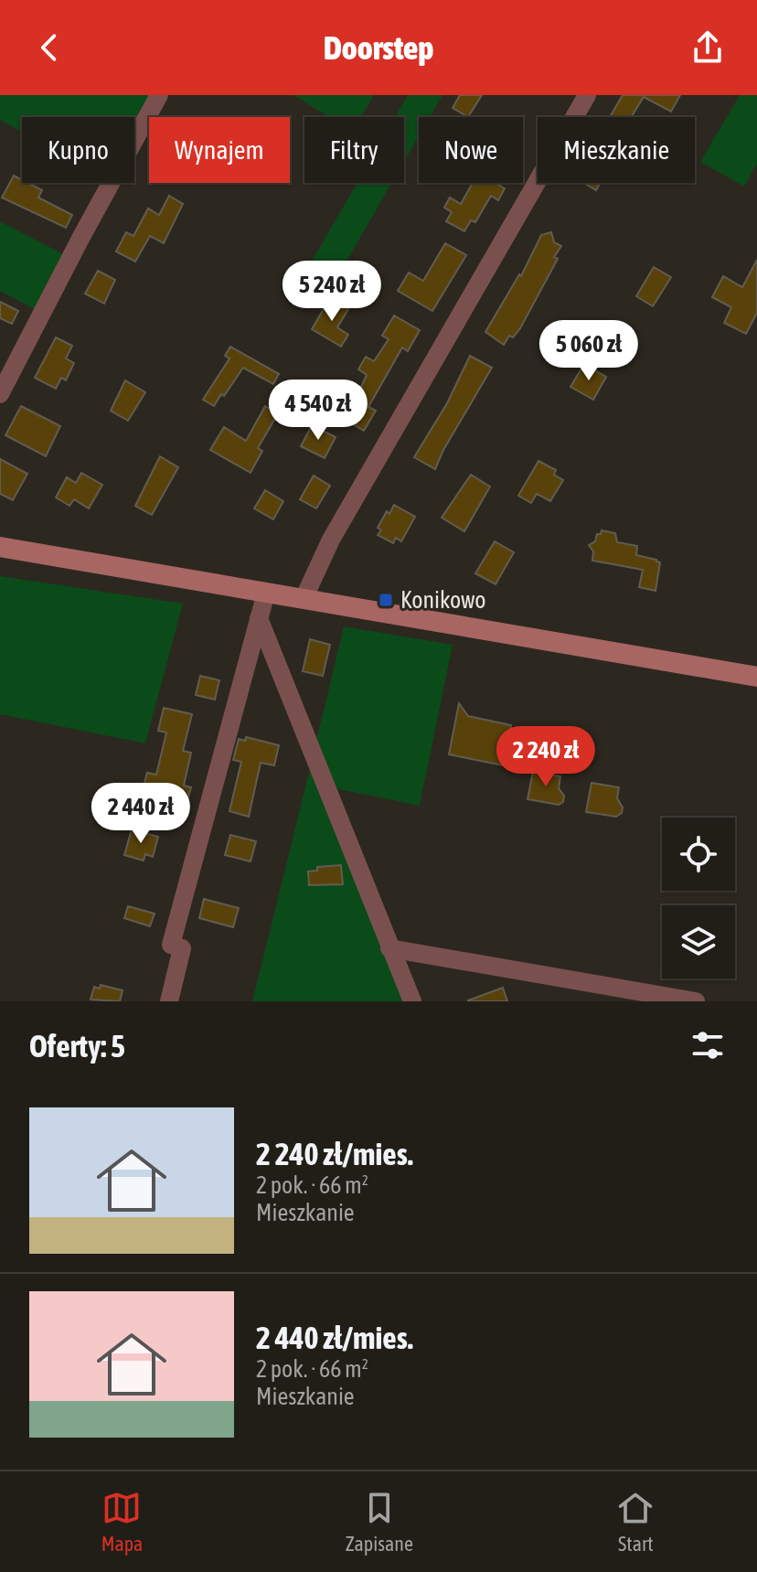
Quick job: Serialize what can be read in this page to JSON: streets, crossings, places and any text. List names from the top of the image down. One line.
{"places":{"transit":["Konikowo"]},"page":{"header":"Doorstep","chip":["Kupno","Wynajem","Filtry","Nowe","Mieszkanie"],"price":["5 240 zł","5 060 zł","4 540 zł","2 240 zł","2 440 zł"],"heading":"Oferty: 5","list":[{"name":"2 240 zł/mies.","note":"2 pok. · 66 m² · Mieszkanie"},{"name":"2 440 zł/mies.","note":"2 pok. · 66 m² · Mieszkanie"}],"tabs":["Mapa","Zapisane","Start"]}}
